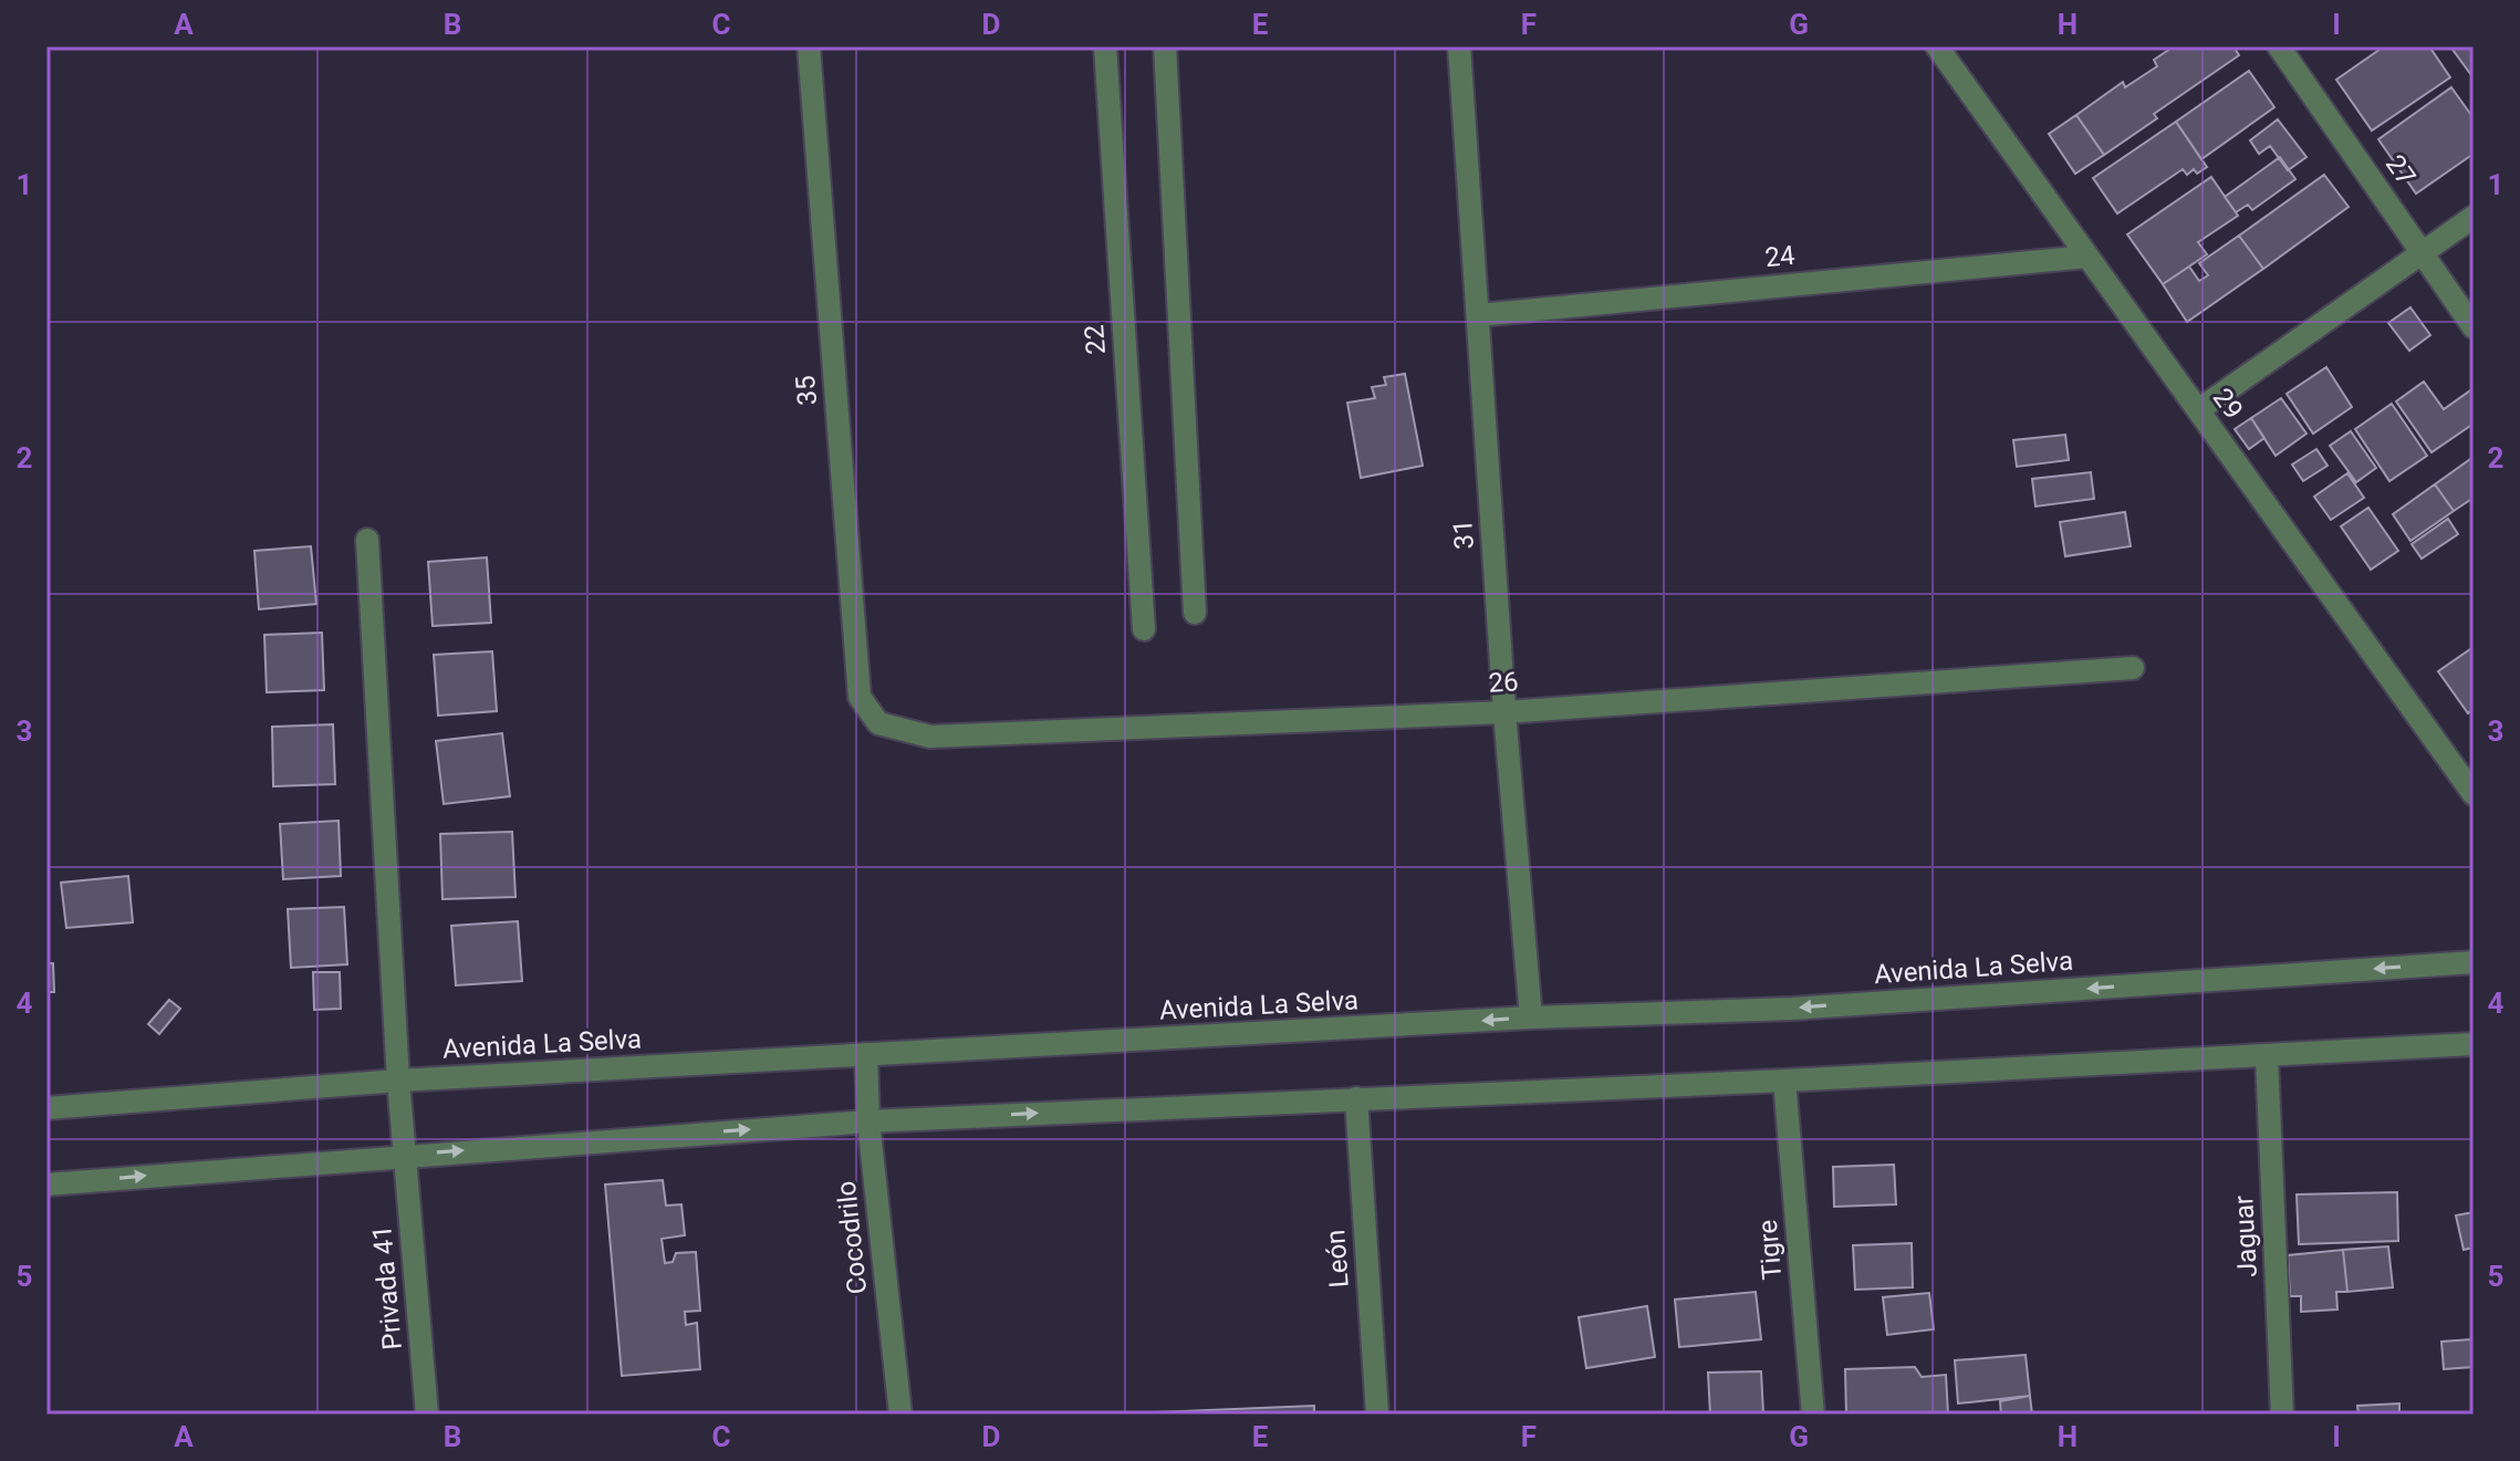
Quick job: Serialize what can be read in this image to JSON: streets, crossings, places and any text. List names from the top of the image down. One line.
{"streets":{"street":["27","24","22","35","29","31","26","Avenida La Selva","Jaguar","Cocodrilo","Tigre","León","Privada 41"]},"crossings":[["24","29"],["24","31"],["35","26"],["31","26"],["31","Avenida La Selva"],["Avenida La Selva","Cocodrilo"],["Avenida La Selva","Privada 41"]],"grid":{"columns":["A","B","C","D","E","F","G","H","I"],"rows":["1","2","3","4","5"]}}
